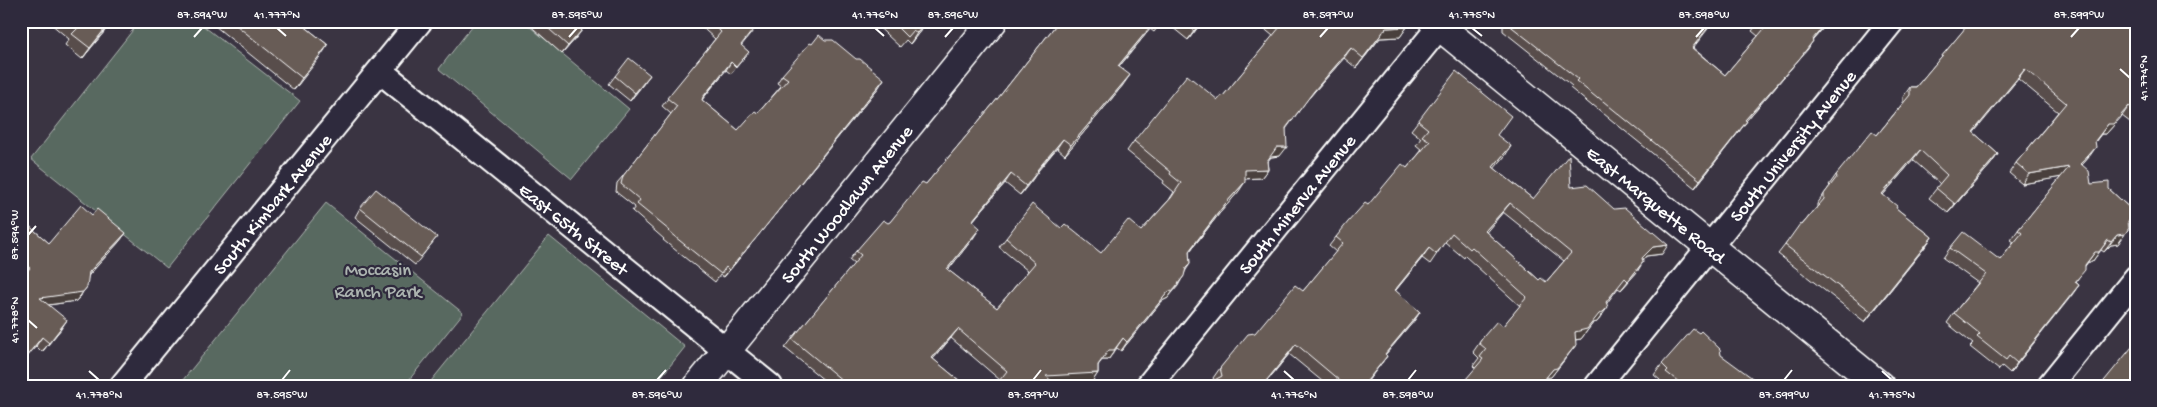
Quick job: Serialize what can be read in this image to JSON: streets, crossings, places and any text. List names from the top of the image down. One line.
{"streets":{"street":["South University Avenue","South Woodlawn Avenue","South Minerva Avenue","South Kimbark Avenue","East Marquette Road","East 65th Street"]},"crossings":[["South University Avenue","East Marquette Road"],["South Woodlawn Avenue","East 65th Street"],["South Minerva Avenue","East Marquette Road"],["South Kimbark Avenue","East 65th Street"]],"parks":["Moccasin Ranch Park"],"coordinates":["87.594°W","41.777°N","87.595°W","41.776°N","87.596°W","87.597°W","41.775°N","87.598°W","87.599°W","41.774°N","41.778°N"]}
